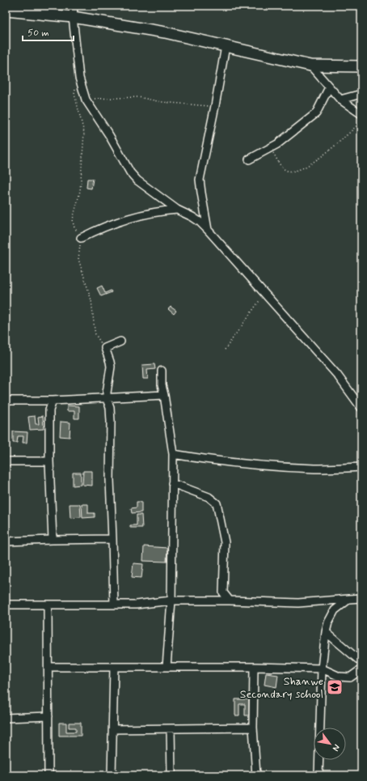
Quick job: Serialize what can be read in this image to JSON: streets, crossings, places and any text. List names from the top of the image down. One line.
{"places":{"school or university":["Shanwe Secondary school"]},"scale_bar":"50 m","north":"bottom right"}
